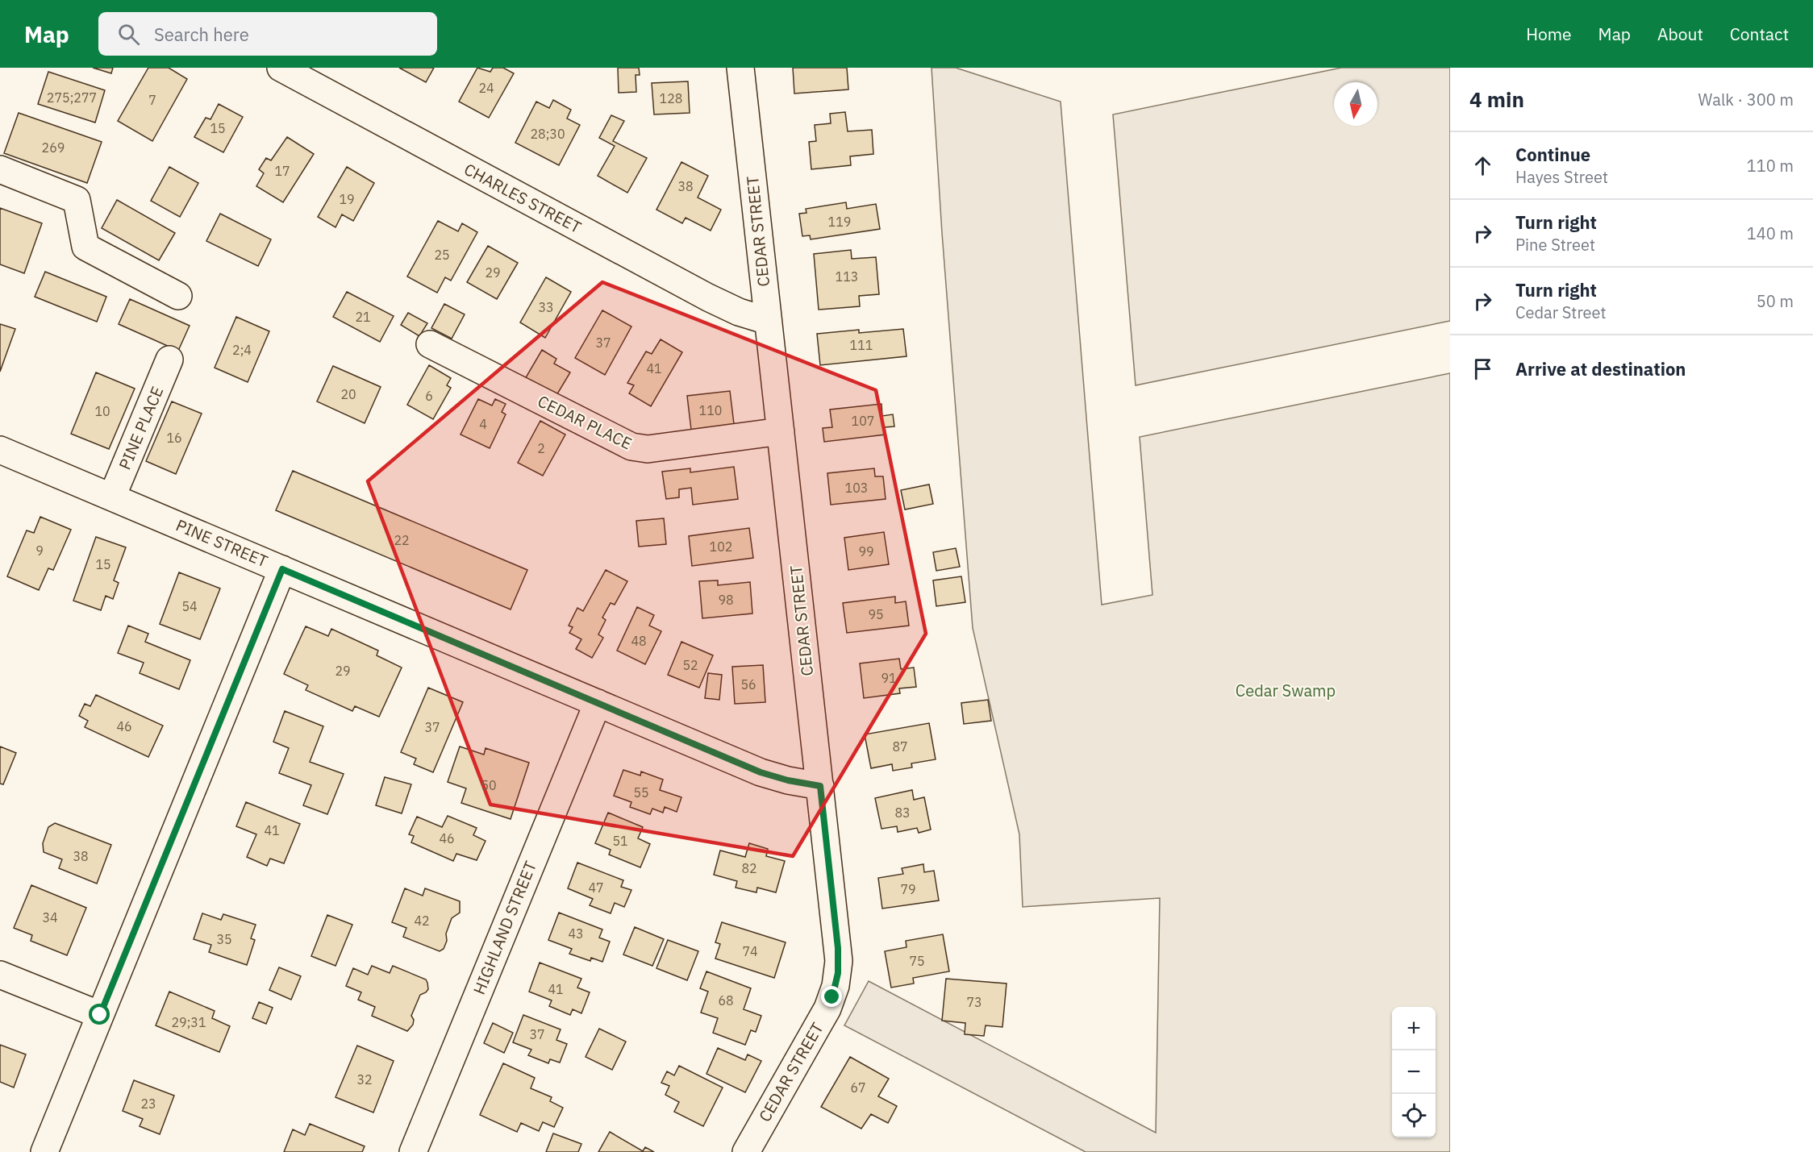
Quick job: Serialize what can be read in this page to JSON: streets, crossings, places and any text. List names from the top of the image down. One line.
{"streets":{"street":["CHARLES STREET","CEDAR STREET","CEDAR PLACE","PINE PLACE","PINE STREET","HIGHLAND STREET"]},"crossings":[["CHARLES STREET","CEDAR STREET"],["CEDAR STREET","CEDAR PLACE"],["CEDAR STREET","PINE STREET"],["PINE PLACE","PINE STREET"],["PINE STREET","HIGHLAND STREET"]],"parks":["Cedar Swamp"],"house_numbers":["24","275;277","128","7","15","28;30","269","17","38","19","119","25","29","113","33","21","37","111","2;4","41","20","6","110","10","107","4","16","2","103","22","102","9","99","15","98","54","95","48","52","29","91","56","46","37","87","50","55","83","41","46","51","38","82","47","79","34","42","43","35","74","75","41","68","73","29;31","37","32","67","23"],"north":"bottom","page":{"header":"Map","search":"Search here","nav":["Home","Map","About","Contact"],"heading":["4 min","Walk · 300 m"],"list":[["Continue","Hayes Street","110 m"],["Turn right","Pine Street","140 m"],["Turn right","Cedar Street","50 m"],"Arrive at destination"],"map_buttons":["+","−"]}}
